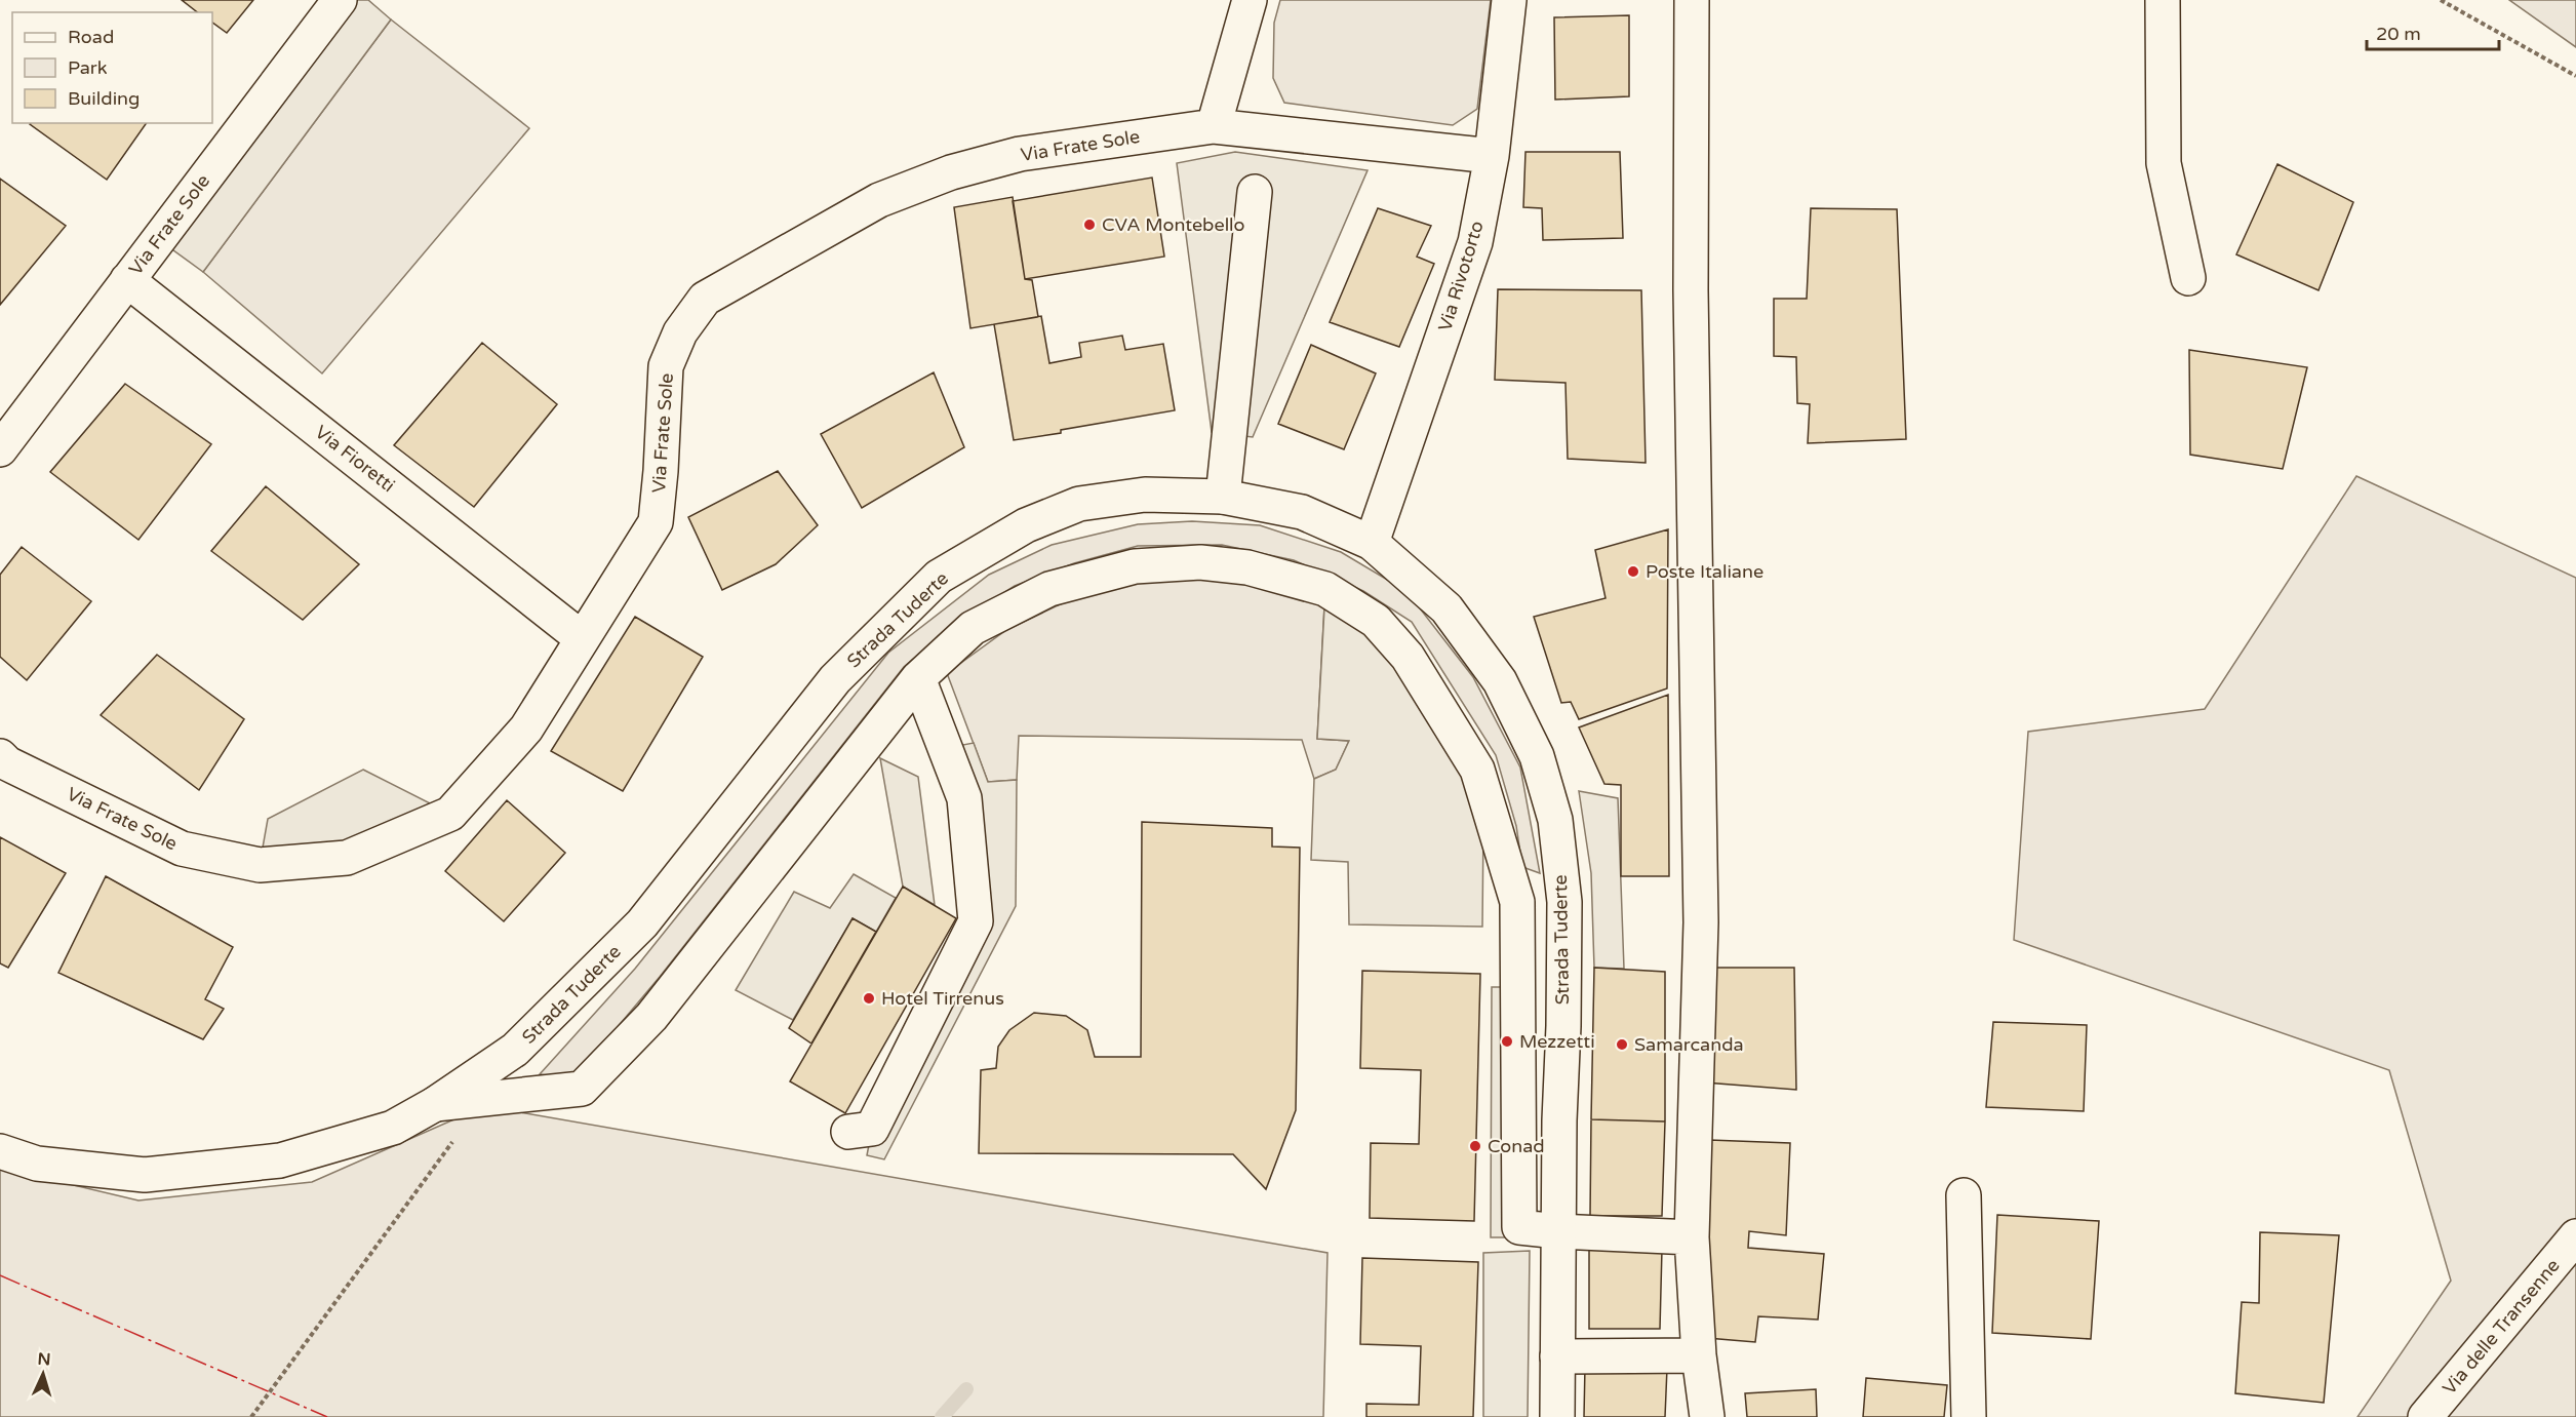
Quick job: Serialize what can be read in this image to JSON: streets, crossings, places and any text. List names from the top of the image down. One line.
{"streets":{"street":["Via Frate Sole","Via Rivotorto","Via Fioretti","Strada Tuderte","Via delle Transenne"]},"crossings":[["Via Frate Sole","Via Rivotorto"],["Via Frate Sole","Via Fioretti"],["Via Rivotorto","Strada Tuderte"]],"places":["CVA Montebello","Poste Italiane","Hotel Tirrenus","Mezzetti","Samarcanda","Conad"],"legend":["Road","Park","Building"],"scale_bar":"20 m","north":"top"}
